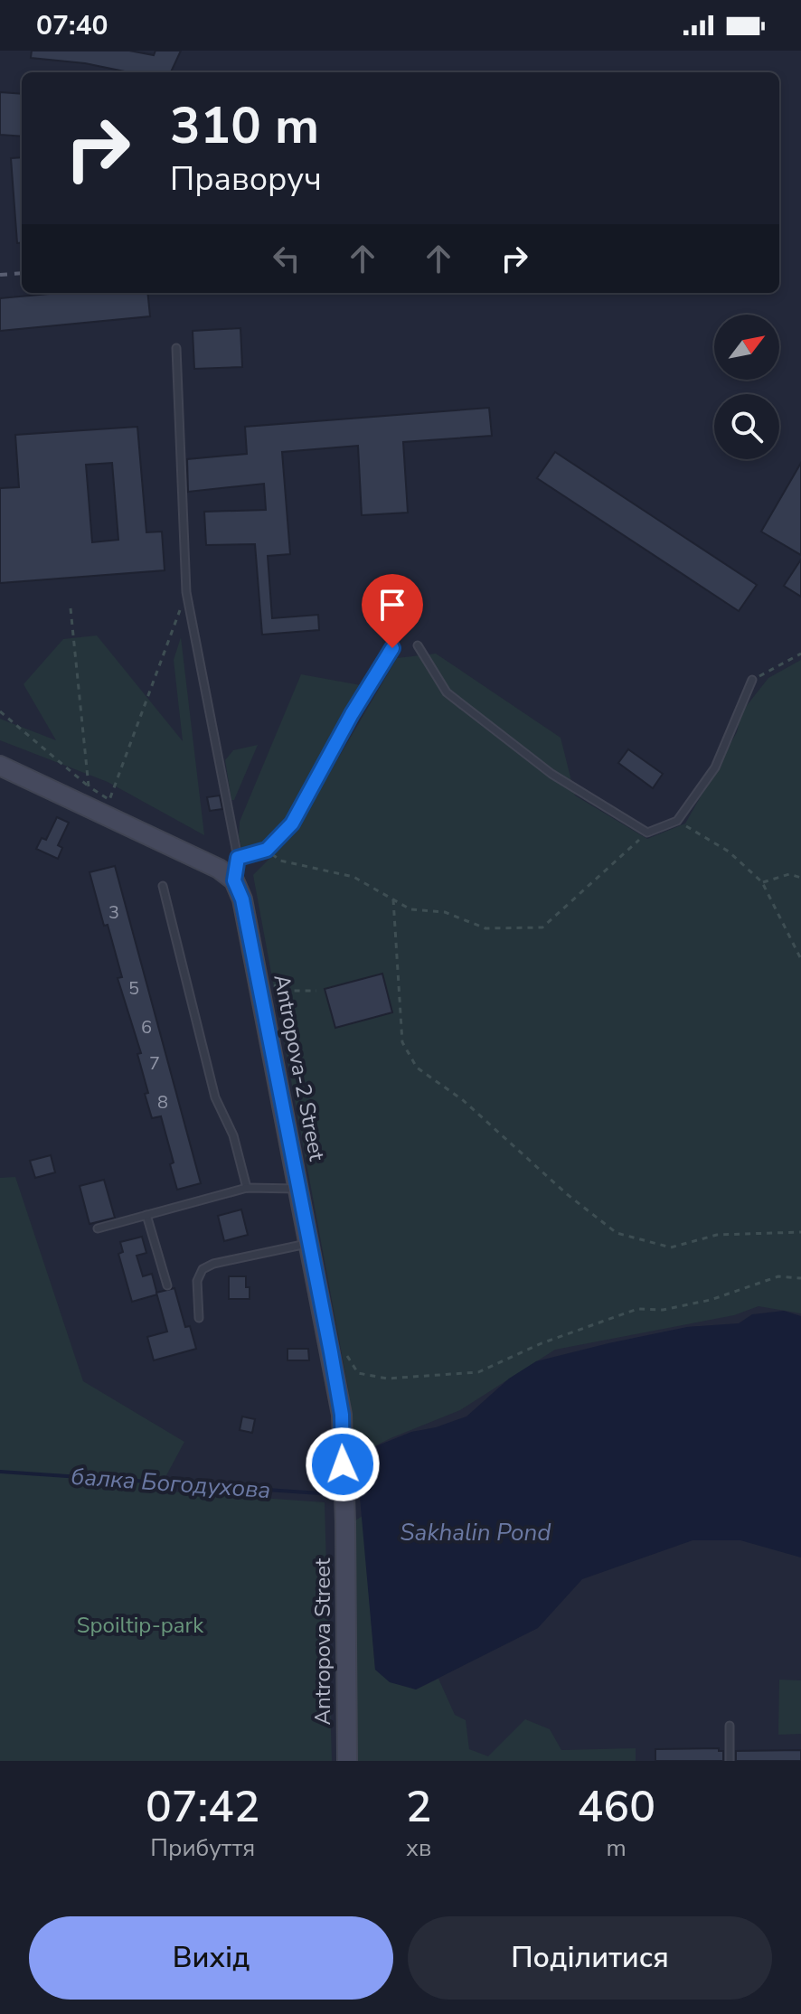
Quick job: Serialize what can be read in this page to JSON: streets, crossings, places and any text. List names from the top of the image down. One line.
{"streets":{"street":["Antropova-2 Street","Antropova Street"]},"crossings":[["Antropova-2 Street","Antropova Street"]],"water":["балка Богодухова","Sakhalin Pond"],"parks":["Spoiltip-park"],"house_numbers":["3","5","6","7","8"],"north":"top right","page":{"status":"07:40","turn":["310 m","Праворуч"],"eta":["07:42","Прибуття","2","хв","460","m"],"buttons":["Вихід","Поділитися"]}}
